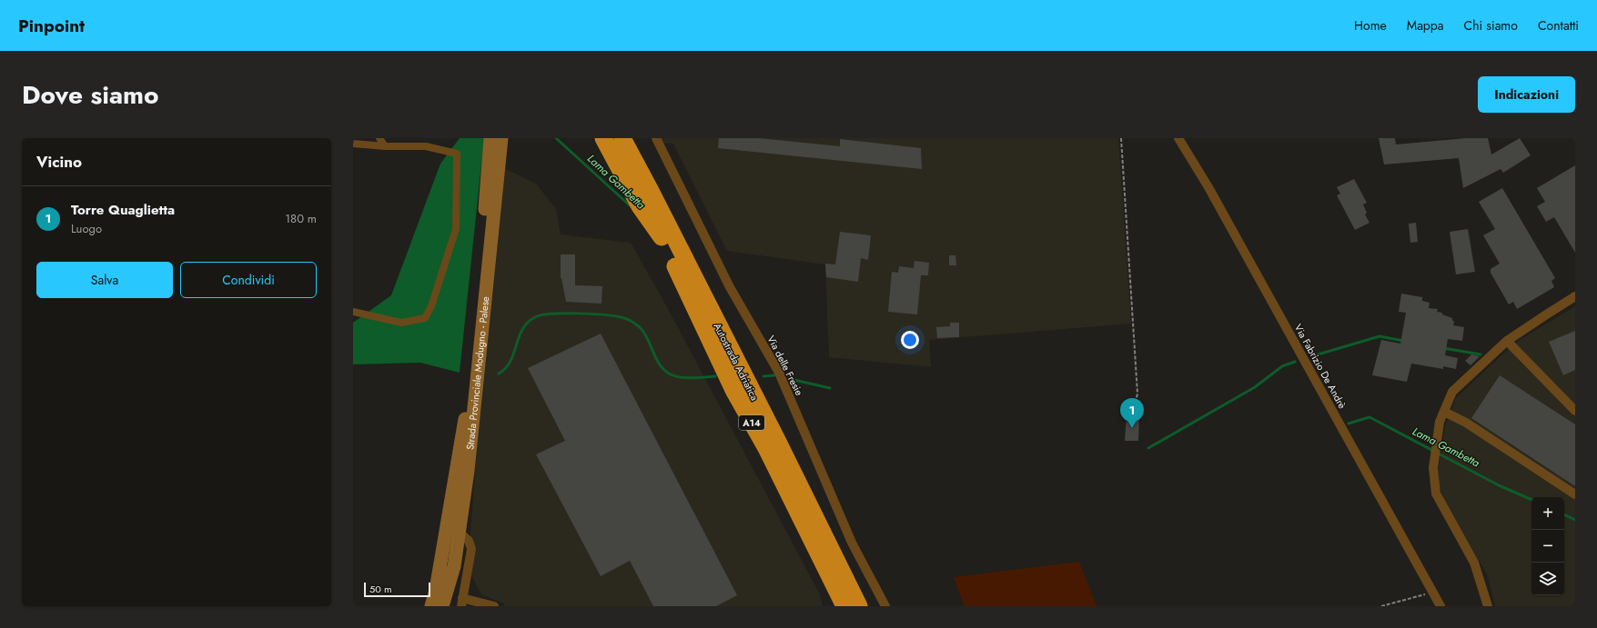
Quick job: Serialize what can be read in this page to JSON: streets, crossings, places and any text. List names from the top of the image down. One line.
{"streets":{"highway":["Autostrada Adriatica","A14"],"main road":["Strada Provinciale Modugno - Palese"],"street":["Via delle Fresie","Via Fabrizio De Andrè"]},"crossings":[["Autostrada Adriatica","A14"]],"water":["Lama Gambetta"],"scale_bar":"50 m","page":{"header":"Pinpoint","nav":["Home","Mappa","Chi siamo","Contatti"],"title":"Dove siamo","buttons":["Indicazioni",["Salva","Condividi"]],"heading":"Vicino","list":[{"mark":"1","name":"Torre Quaglietta","note":"Luogo","value":"180 m"}],"pins":"1","map_buttons":["+","−"],"scale":"50 m"}}
